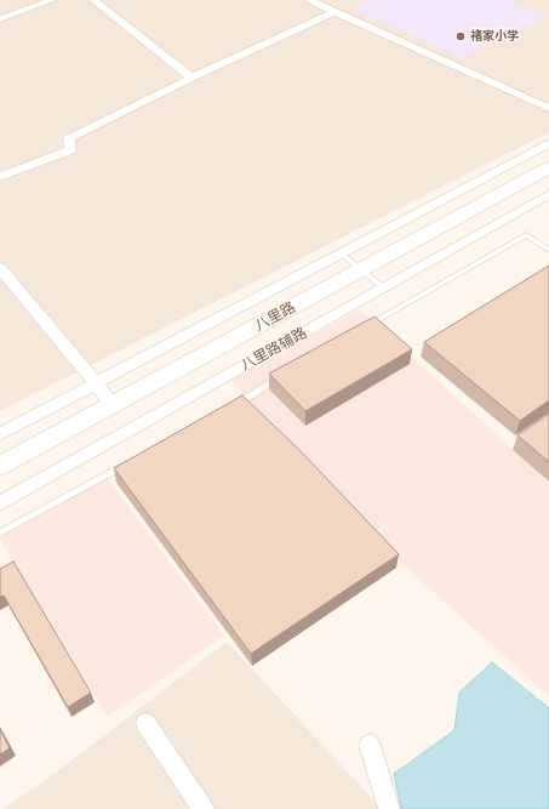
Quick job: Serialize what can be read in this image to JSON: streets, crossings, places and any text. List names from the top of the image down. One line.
{"streets":{"main road":["八里路"],"street":["八里路辅路"]},"places":["褚家小学"]}
